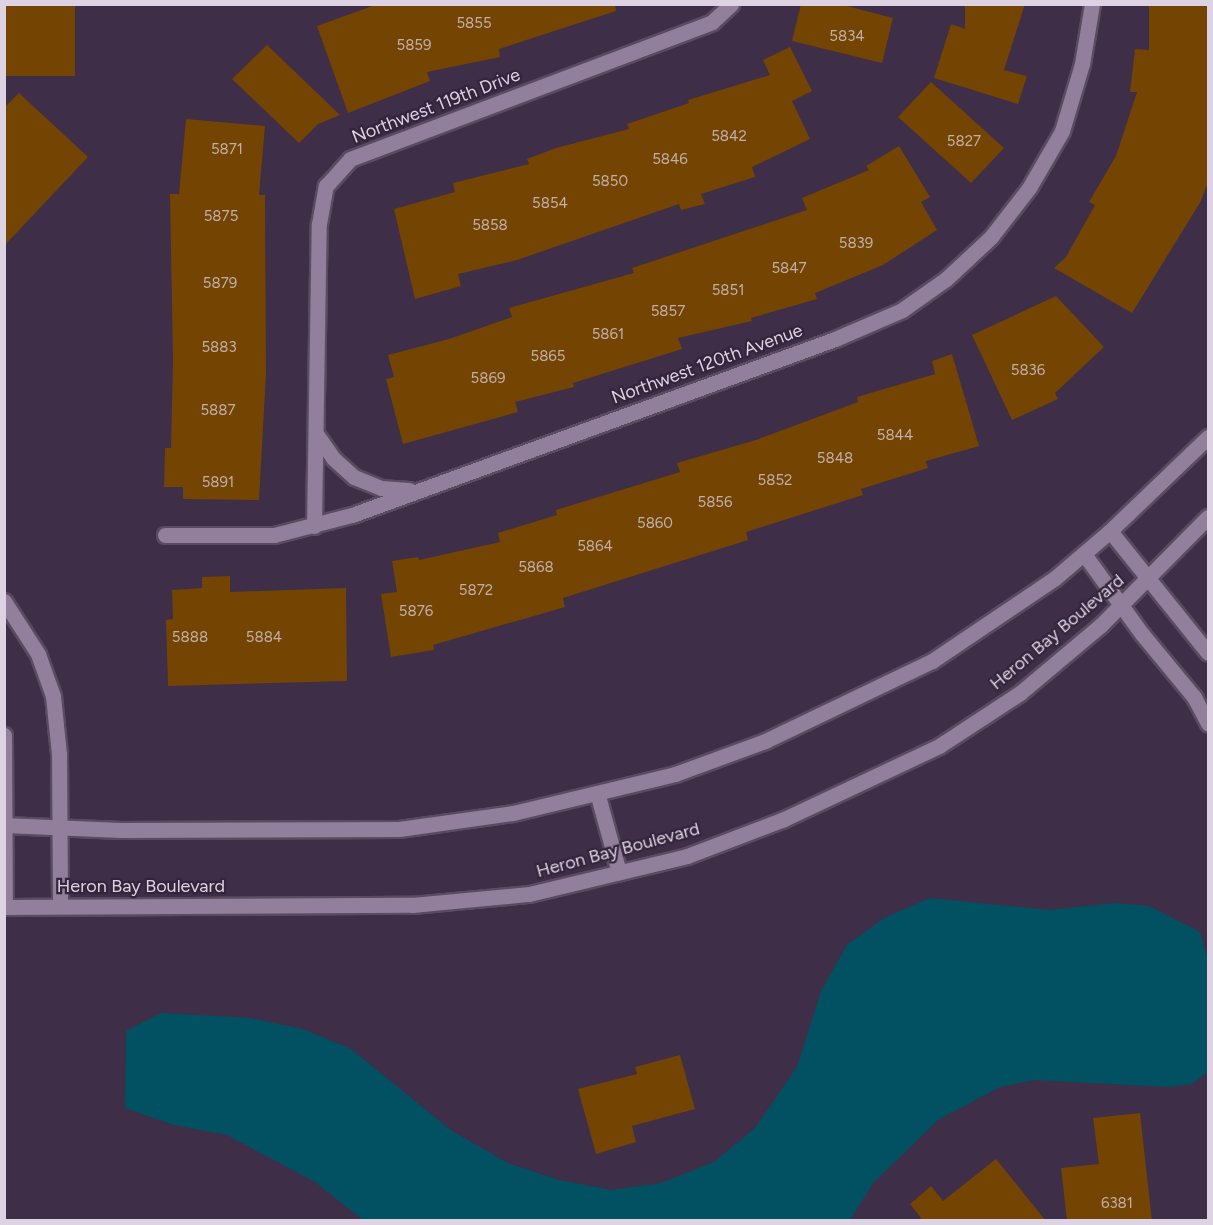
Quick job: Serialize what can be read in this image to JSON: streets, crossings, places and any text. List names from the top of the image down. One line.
{"streets":{"street":["Northwest 119th Drive","Northwest 120th Avenue","Heron Bay Boulevard"]},"crossings":[["Northwest 119th Drive","Northwest 120th Avenue"]],"house_numbers":["5855","5834","5859","5842","5827","5871","5846","5850","5854","5875","5858","5839","5847","5879","5851","5857","5861","5883","5865","5836","5869","5887","5844","5848","5852","5891","5856","5860","5864","5868","5872","5876","5888","5884","6381"]}
